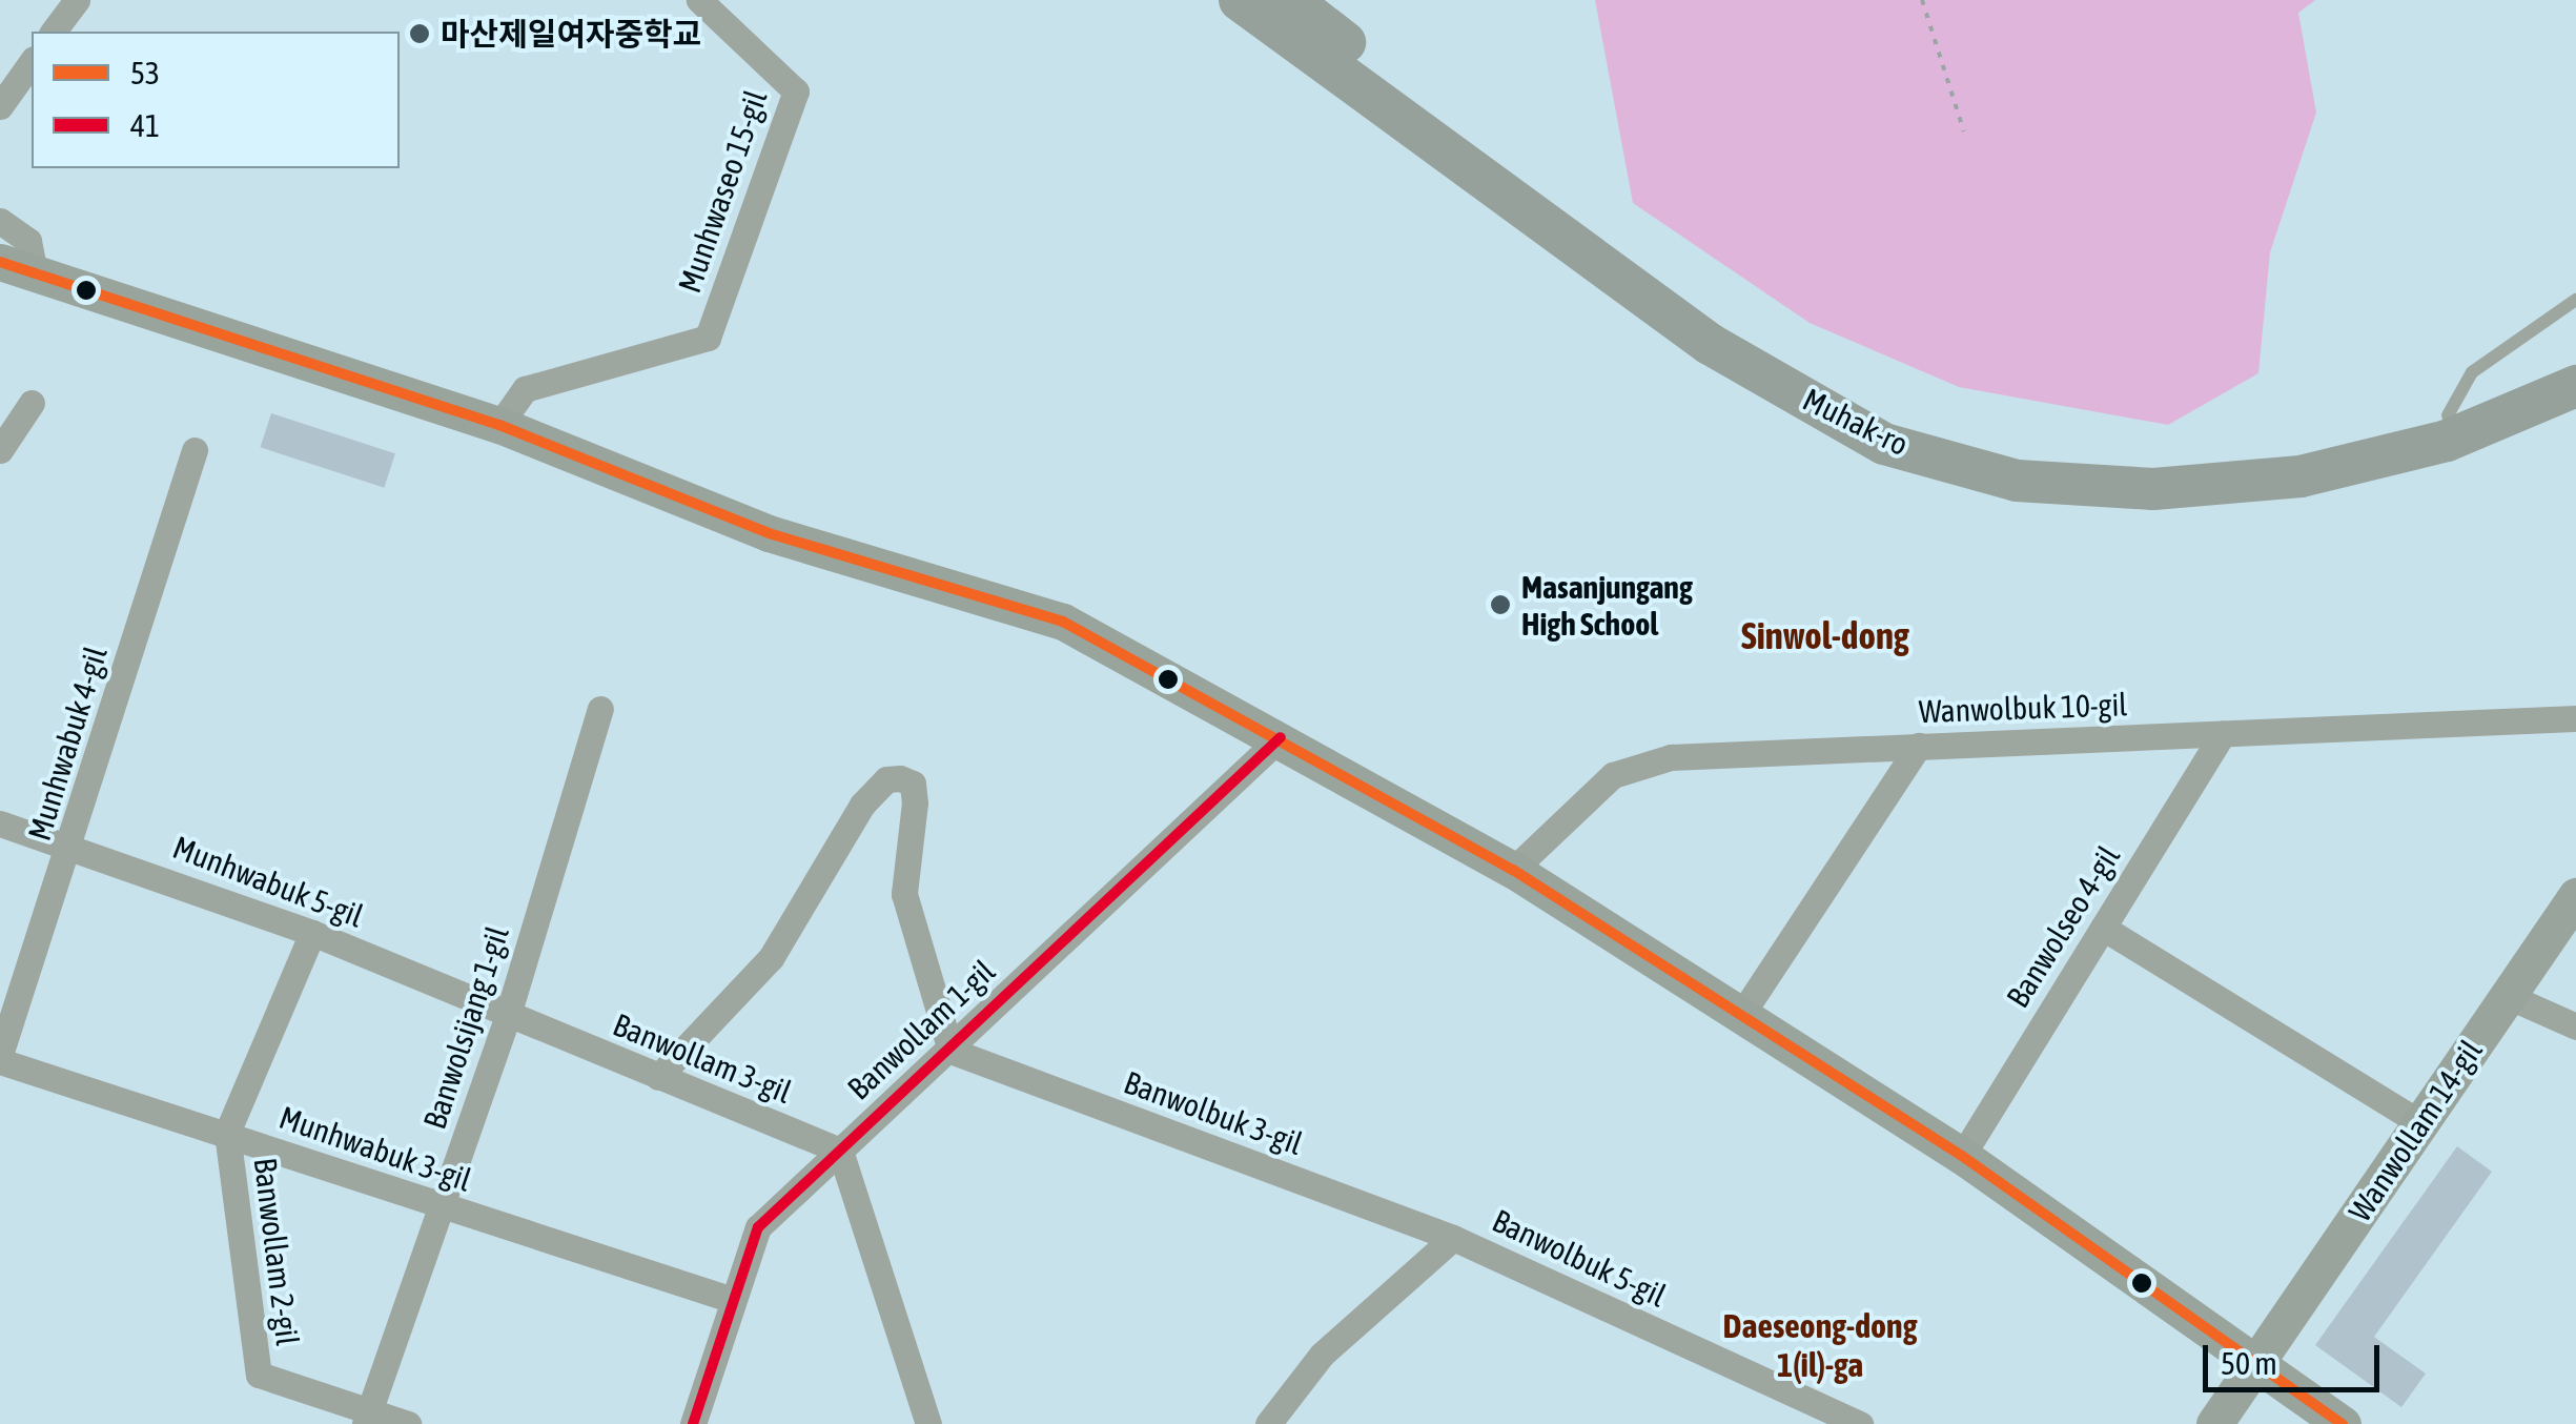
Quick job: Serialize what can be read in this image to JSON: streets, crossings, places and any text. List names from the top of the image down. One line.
{"streets":{"main road":["Muhak-ro","Wanwollam 14-gil"],"street":["Munhwaseo 15-gil","Wanwolbuk 10-gil","Munhwabuk 4-gil","Munhwabuk 5-gil","Banwolseo 4-gil","Banwolsijang 1-gil","Banwollam 1-gil","Banwollam 3-gil","Banwolbuk 3-gil","Munhwabuk 3-gil","Banwollam 2-gil","Banwolbuk 5-gil"]},"crossings":[["Wanwolbuk 10-gil","Banwolseo 4-gil"],["Munhwabuk 4-gil","Munhwabuk 5-gil"],["Munhwabuk 4-gil","Munhwabuk 3-gil"],["Munhwabuk 5-gil","Banwolsijang 1-gil"],["Munhwabuk 5-gil","Banwollam 3-gil"],["Munhwabuk 5-gil","Banwollam 2-gil"],["Banwolsijang 1-gil","Banwollam 3-gil"],["Banwolsijang 1-gil","Munhwabuk 3-gil"],["Banwolsijang 1-gil","Banwollam 2-gil"],["Banwollam 1-gil","Banwollam 3-gil"],["Banwollam 1-gil","Banwolbuk 3-gil"],["Banwollam 1-gil","Munhwabuk 3-gil"],["Banwolbuk 3-gil","Banwolbuk 5-gil"],["Munhwabuk 3-gil","Banwollam 2-gil"]],"districts":["Sinwol-dong","Daeseong-dong 1(il)-ga"],"places":["마산제일여자중학교","Masanjungang High School"],"lines":["transit line 53","transit line 41"],"legend":["53","41"],"scale_bar":"50 m"}
